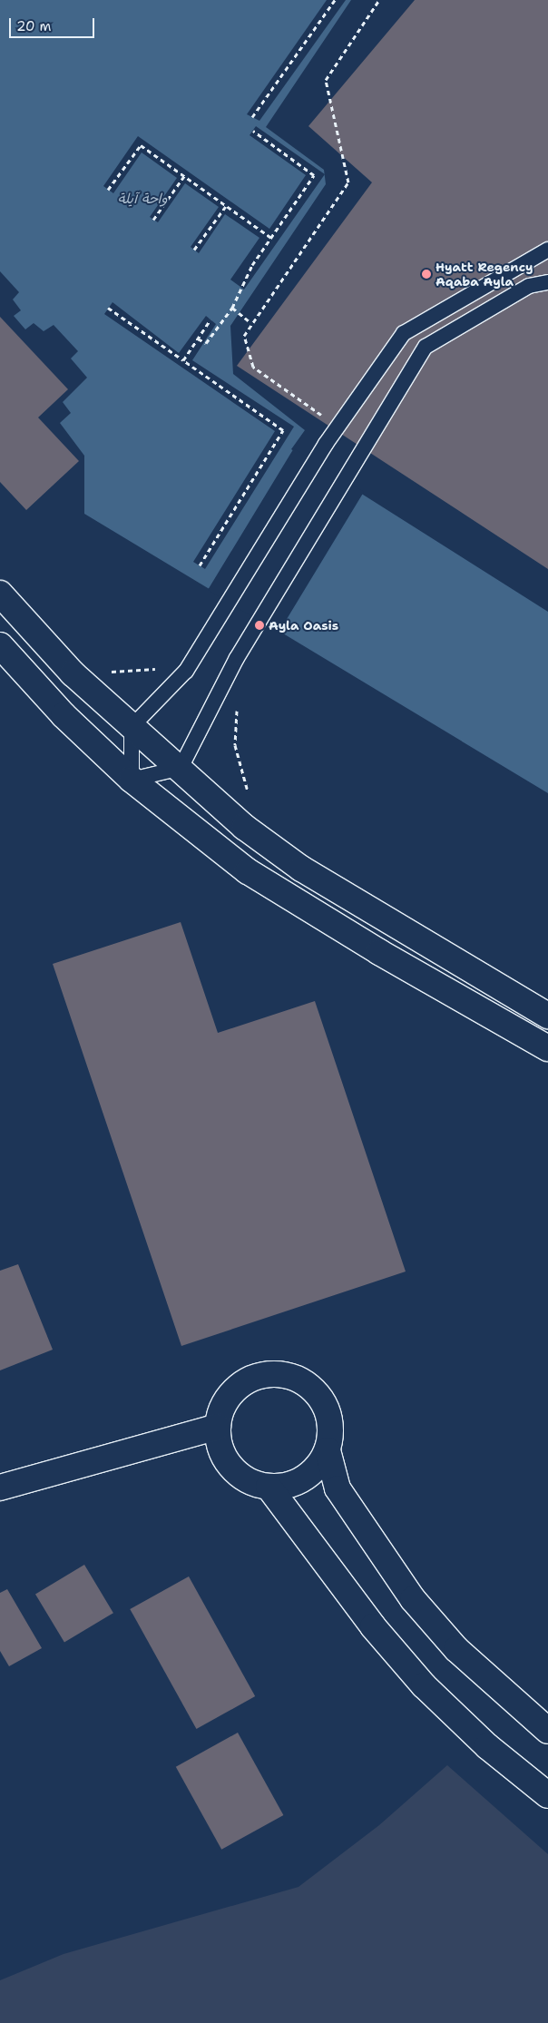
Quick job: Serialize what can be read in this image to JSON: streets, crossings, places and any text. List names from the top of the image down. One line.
{"water":["واحة آيلة"],"places":["Hyatt Regency Aqaba Ayla","Ayla Oasis"],"scale_bar":"20 m"}
